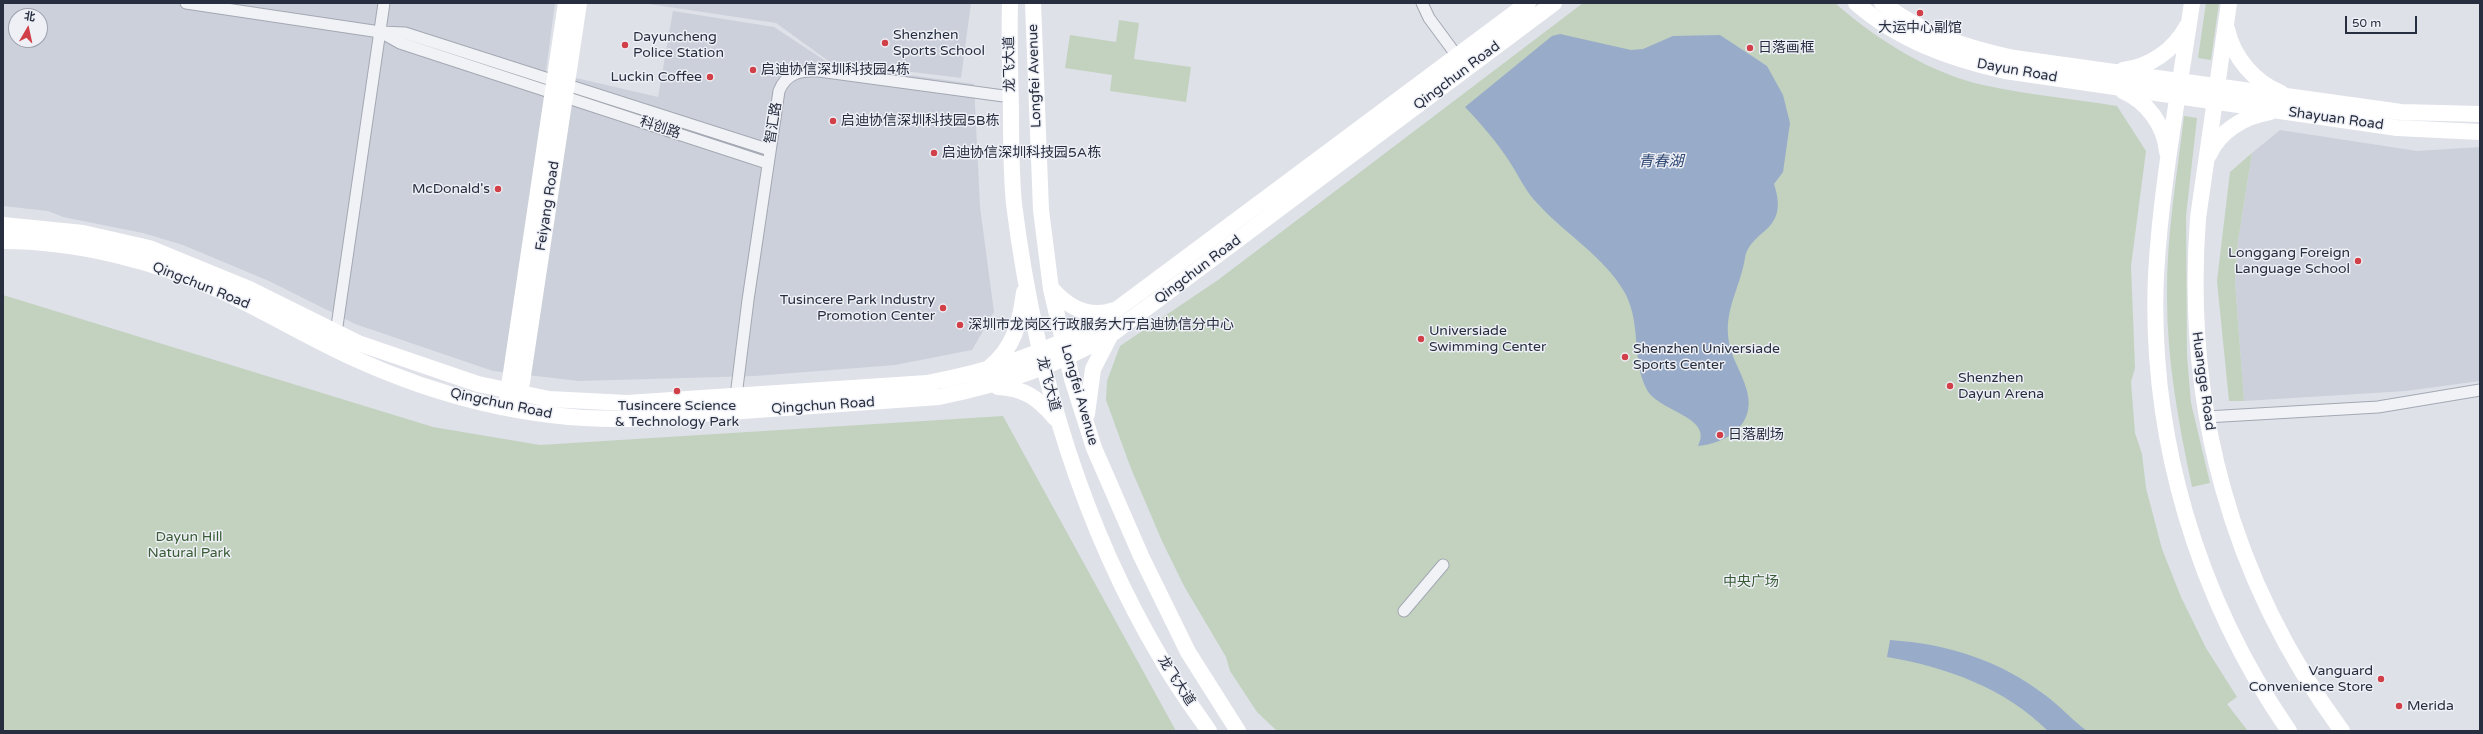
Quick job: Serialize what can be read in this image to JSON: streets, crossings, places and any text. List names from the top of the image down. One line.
{"streets":{"street":["龙飞大道","Dayun Road","Longfei Avenue","Qingchun Road","Shayuan Road","智汇路","科创路","Feiyang Road","Huangge Road"]},"crossings":[["龙飞大道","Qingchun Road"],["龙飞大道","智汇路"],["Dayun Road","Shayuan Road"],["Longfei Avenue","Qingchun Road"],["Qingchun Road","智汇路"],["Qingchun Road","Feiyang Road"],["Shayuan Road","Huangge Road"],["智汇路","科创路"],["科创路","Feiyang Road"]],"water":["青春湖"],"parks":["Dayun Hill Natural Park","中央广场"],"places":["大运中心副馆","Shenzhen Sports School","Dayuncheng Police Station","日落画框","启迪协信深圳科技园4栋","Luckin Coffee","启迪协信深圳科技园5B栋","启迪协信深圳科技园5A栋","McDonald's","Longgang Foreign Language School","Tusincere Park Industry Promotion Center","深圳市龙岗区行政服务大厅启迪协信分中心","Universiade Swimming Center","Shenzhen Universiade Sports Center","Shenzhen Dayun Arena","Tusincere Science & Technology Park","日落剧场","Vanguard Convenience Store","Merida"],"scale_bar":"50 m","north":"top"}
